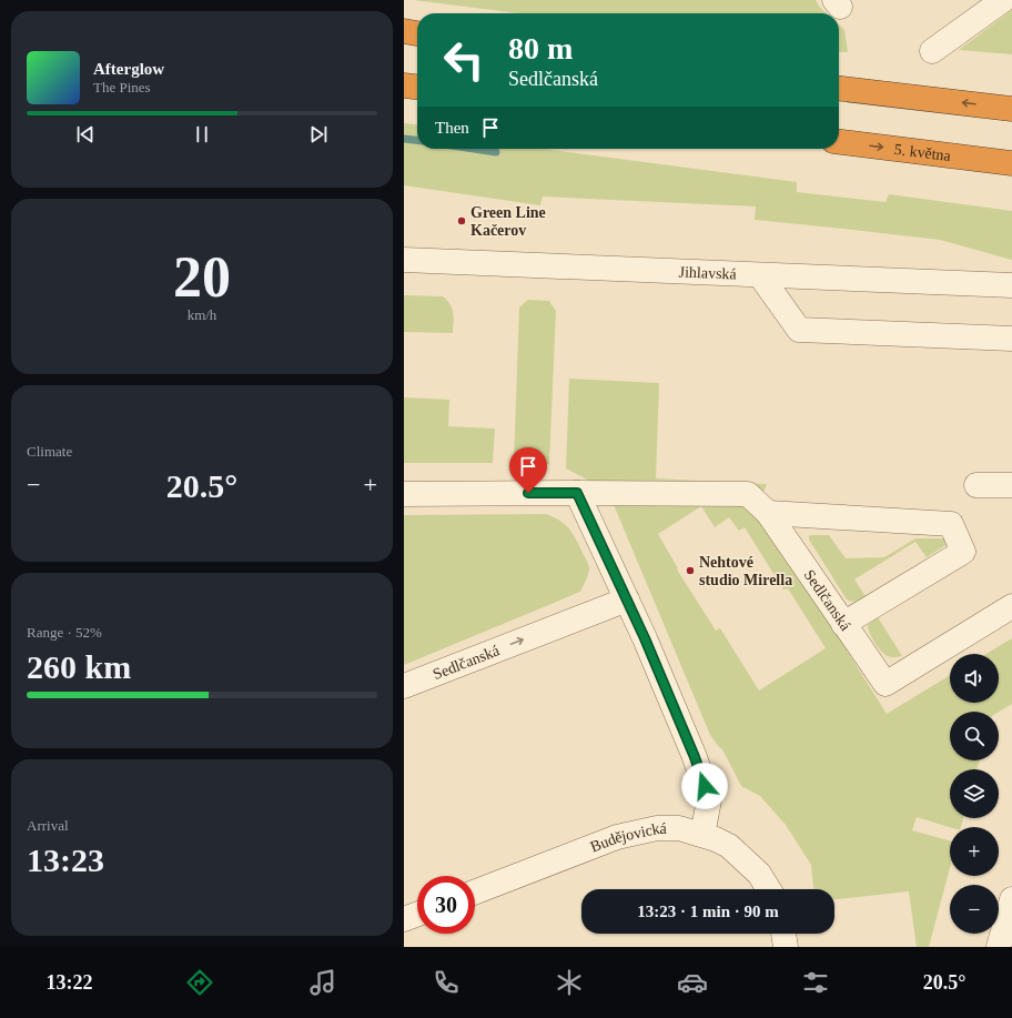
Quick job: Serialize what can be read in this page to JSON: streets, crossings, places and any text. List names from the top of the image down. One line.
{"streets":{"highway":["5. května"],"street":["Jihlavská","Sedlčanská","Budějovická"]},"places":["Green Line Kačerov","Nehtové studio Mirella"],"page":{"turn":["80 m","Sedlčanská"],"song":["Afterglow","The Pines"],"then":"Then","tile":[["20","km/h"],"Climate",["Range · 52%","260 km"],["Arrival","13:23"]],"heat":["−","20.5°","+"],"map_buttons":["+","−"],"limit":"30","trip":"13:23 · 1 min · 90 m","tabs":["13:22","20.5°"]}}
